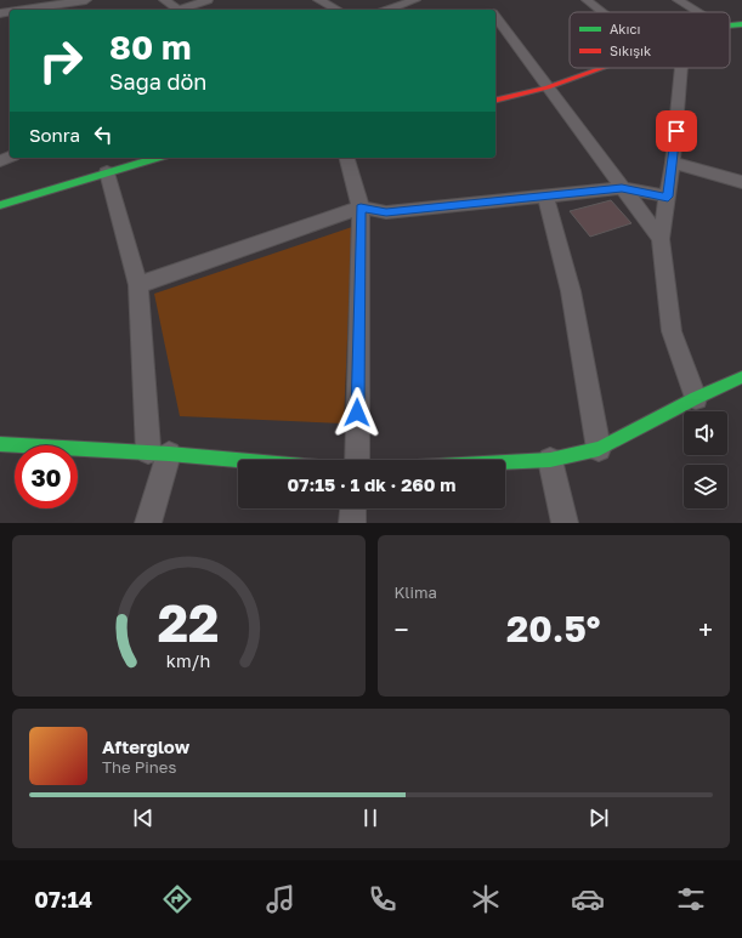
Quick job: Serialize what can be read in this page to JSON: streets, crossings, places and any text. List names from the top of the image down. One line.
{"legend":["Akıcı","Sıkışık"],"page":{"turn":["80 m","Sağa dön"],"then":"Sonra","limit":"30","trip":"07:15 · 1 dk · 260 m","tile":"Klima","heat":["−","20.5°","+"],"song":["Afterglow","The Pines"],"tabs":"07:14","gauge":["22","km/h"]}}
